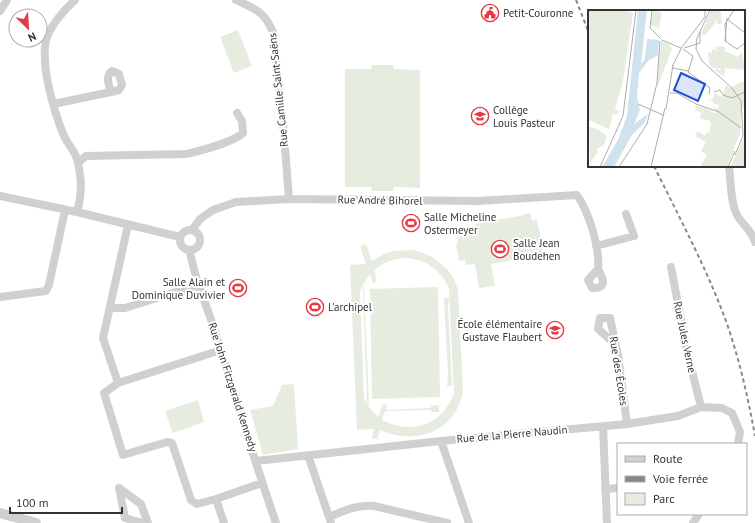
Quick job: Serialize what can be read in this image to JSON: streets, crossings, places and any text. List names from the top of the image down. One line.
{"streets":{"street":["Rue Camille Saint-Saëns","Rue André Bihorel","Rue Jules Verne","Rue des Écoles","Rue John Fitzgerald Kennedy","Rue de la Pierre Naudin"]},"crossings":[["Rue Camille Saint-Saëns","Rue André Bihorel"],["Rue André Bihorel","Rue John Fitzgerald Kennedy"],["Rue Jules Verne","Rue de la Pierre Naudin"],["Rue des Écoles","Rue de la Pierre Naudin"],["Rue John Fitzgerald Kennedy","Rue de la Pierre Naudin"]],"places":{"public building":["Petit-Couronne"],"school or university":["Collège Louis Pasteur","École élémentaire Gustave Flaubert"],"sports":["Salle Micheline Ostermeyer","Salle Jean Boudehen","Salle Alain et Dominique Duvivier","L'archipel"]},"legend":["Route","Voie ferrée","Parc"],"scale_bar":"100 m","north":"bottom right"}
